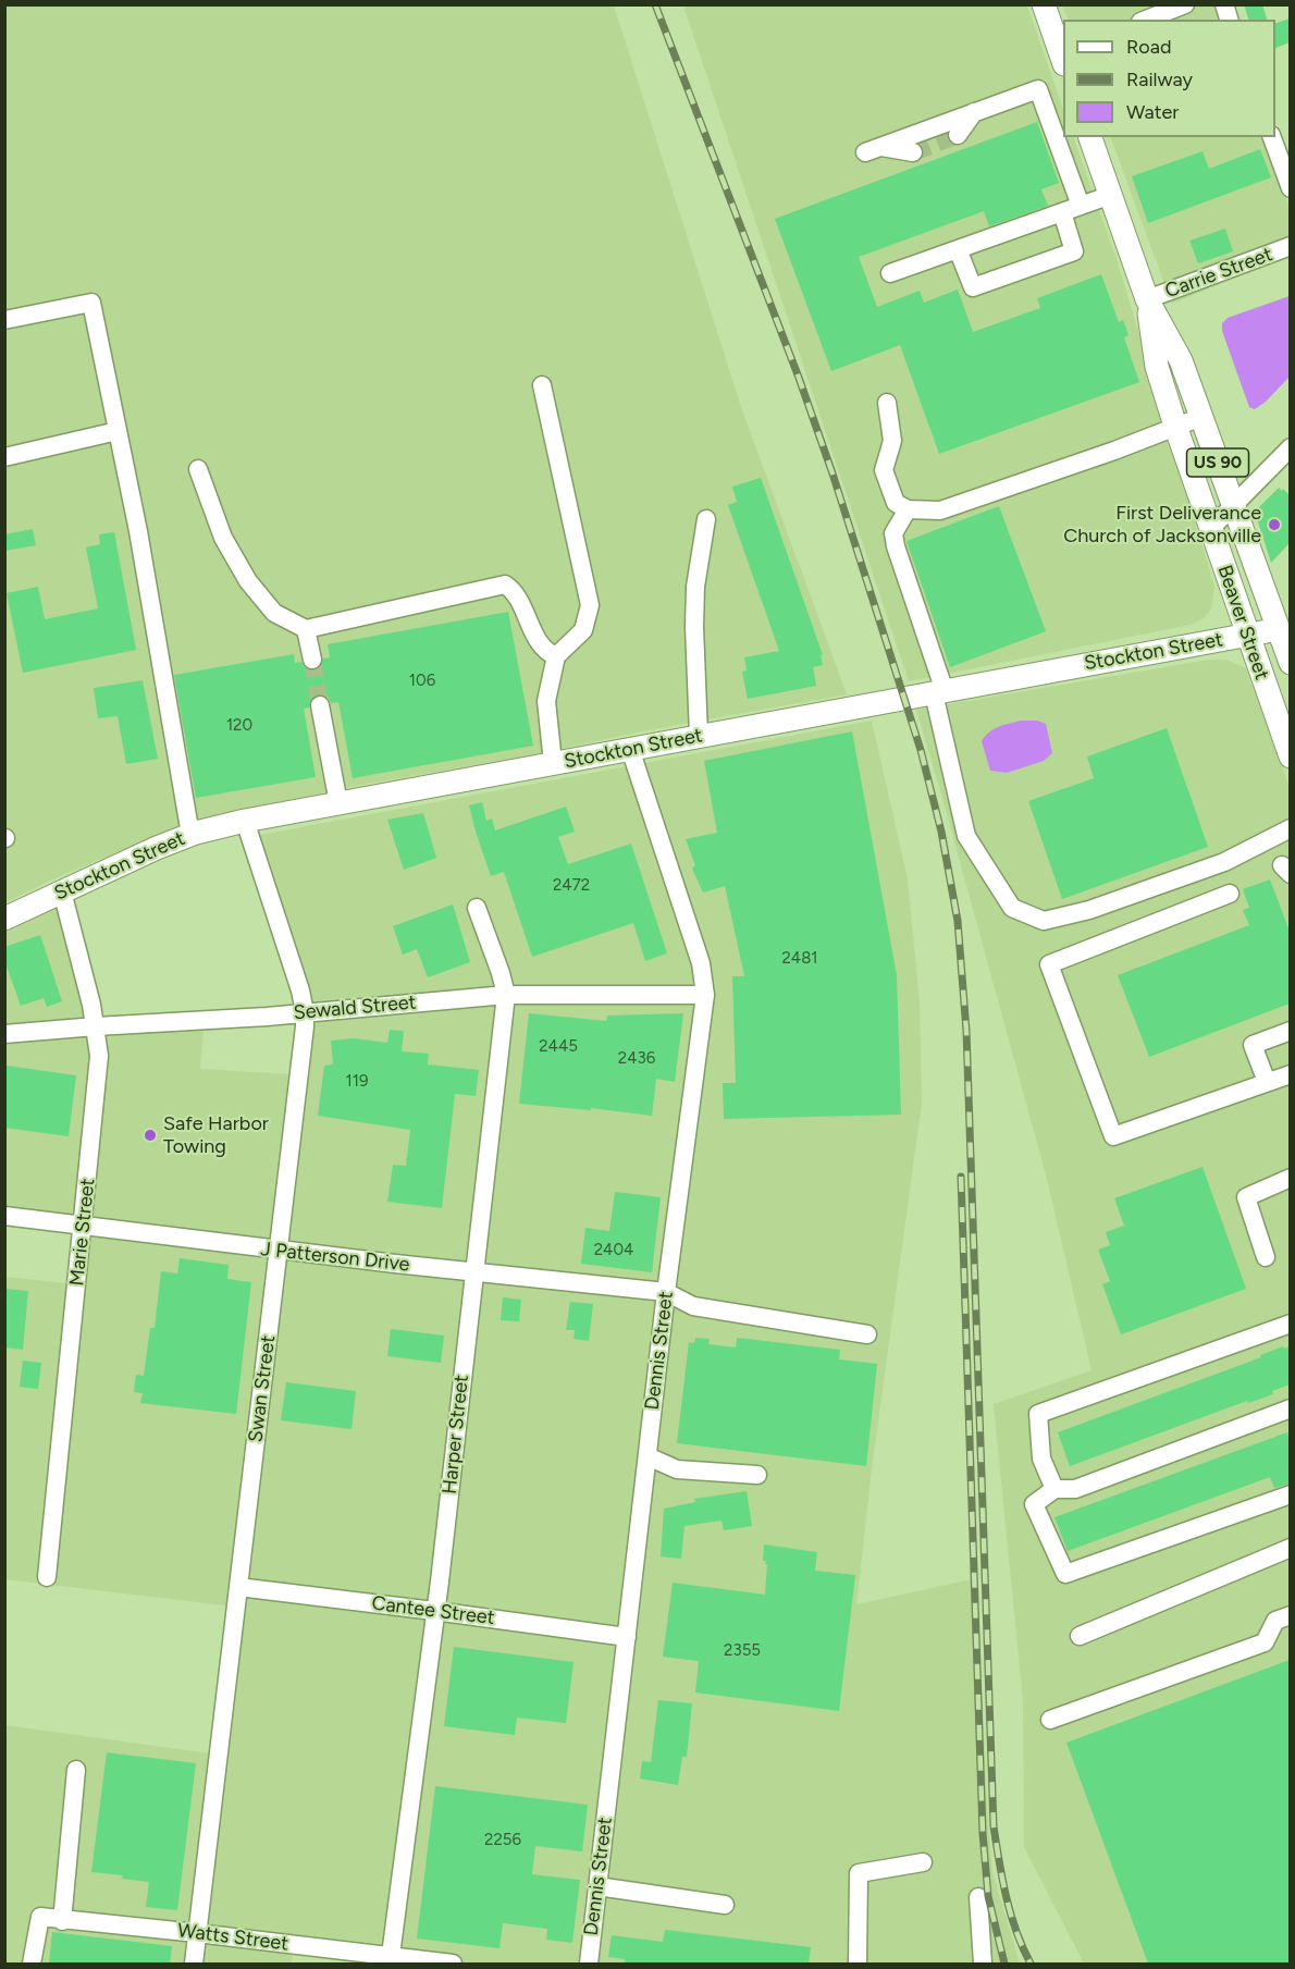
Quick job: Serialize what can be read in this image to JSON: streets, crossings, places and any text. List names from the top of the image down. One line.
{"streets":{"main road":["US 90","Beaver Street","Stockton Street"],"street":["Carrie Street","Sewald Street","Marie Street","J Patterson Drive","Dennis Street","Swan Street","Harper Street","Cantee Street","Watts Street"]},"crossings":[["Carrie Street","Beaver Street"],["Beaver Street","Stockton Street"],["Stockton Street","Marie Street"],["Stockton Street","Dennis Street"],["Stockton Street","Swan Street"],["Sewald Street","Marie Street"],["Sewald Street","Dennis Street"],["Sewald Street","Swan Street"],["Sewald Street","Harper Street"],["Marie Street","J Patterson Drive"],["J Patterson Drive","Dennis Street"],["J Patterson Drive","Swan Street"],["J Patterson Drive","Harper Street"],["Dennis Street","Cantee Street"],["Swan Street","Cantee Street"],["Swan Street","Watts Street"],["Harper Street","Cantee Street"],["Harper Street","Watts Street"]],"places":["First Deliverance Church of Jacksonville","Safe Harbor Towing"],"house_numbers":["106","120","2472","2481","2445","2436","119","2404","2355","2256"],"legend":["Road","Railway","Water"]}
